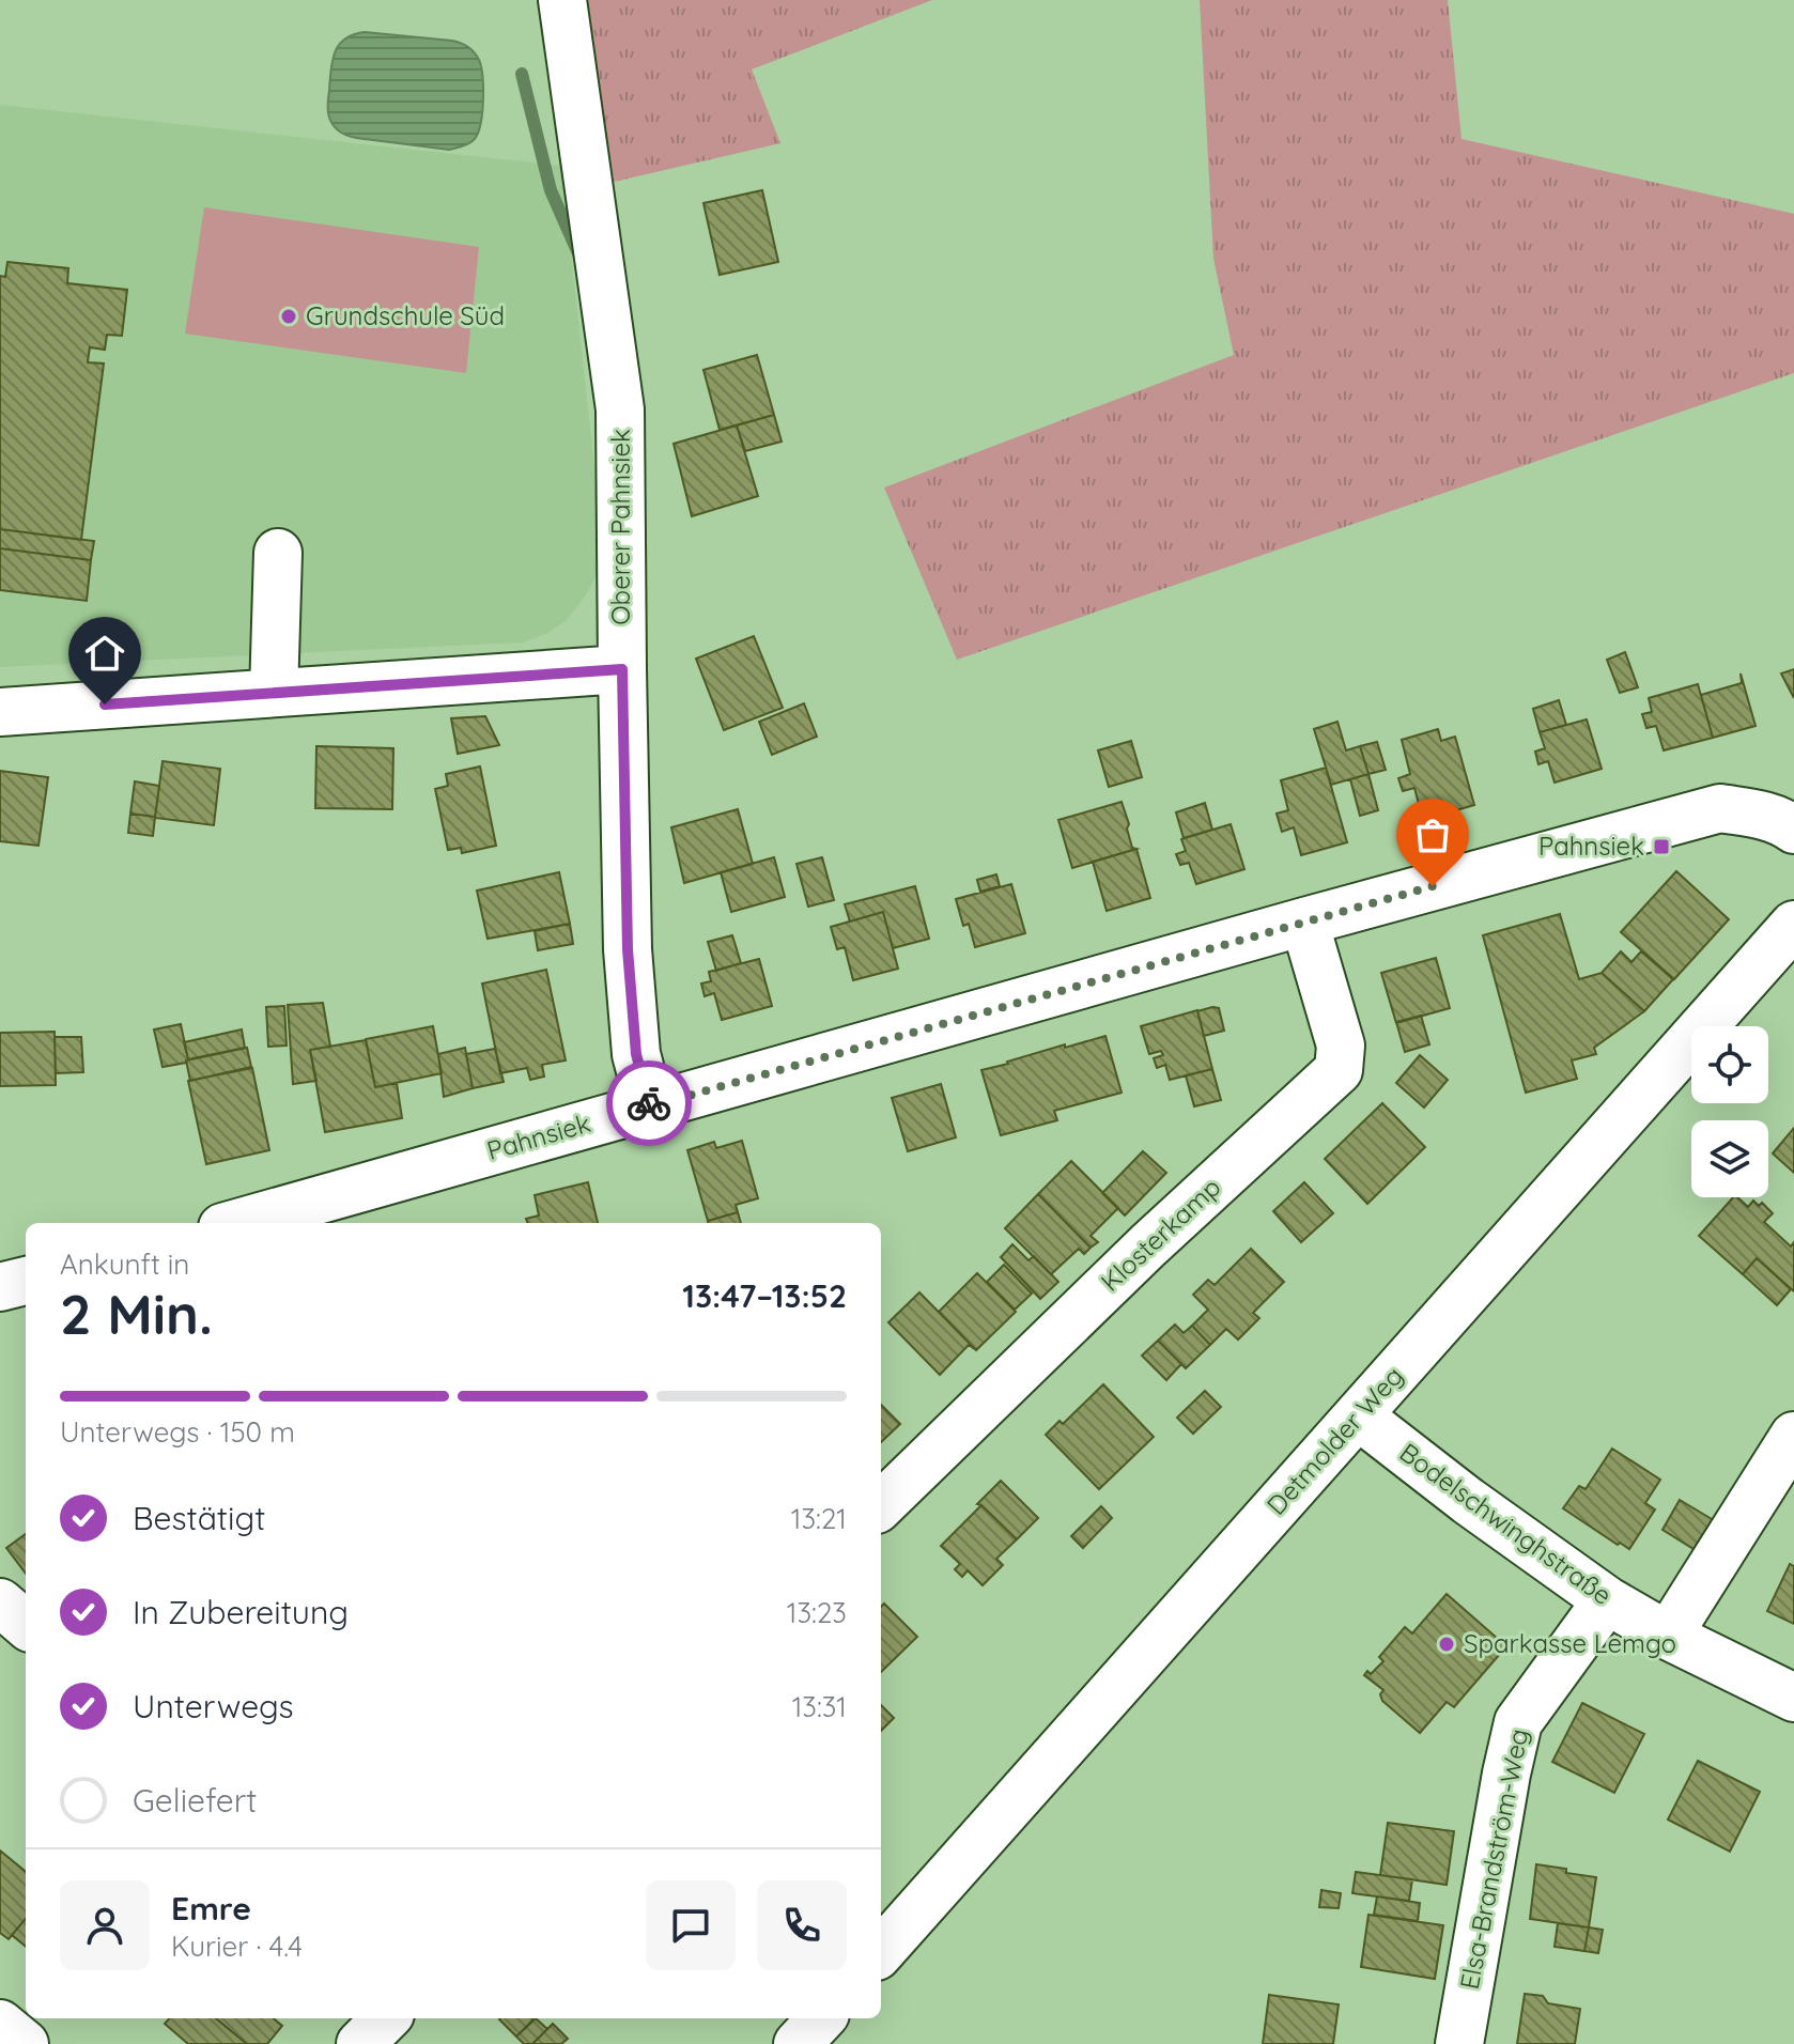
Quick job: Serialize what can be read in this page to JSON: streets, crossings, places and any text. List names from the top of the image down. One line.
{"streets":{"street":["Oberer Pahnsiek","Pahnsiek","Klosterkamp","Detmolder Weg","Bodelschwinghstraße","Elsa-Brandström-Weg"]},"crossings":[["Oberer Pahnsiek","Pahnsiek"],["Pahnsiek","Klosterkamp"],["Detmolder Weg","Bodelschwinghstraße"],["Bodelschwinghstraße","Elsa-Brandström-Weg"]],"places":{"other":["Grundschule Süd","Sparkasse Lemgo"],"transit":["Pahnsiek"]},"page":{"heading":["2 Min.","Ankunft in","13:47–13:52"],"panel":["Emre","Kurier · 4.4"],"bar":"Unterwegs · 150 m","list":[["Bestätigt","13:21"],["In Zubereitung","13:23"],["Unterwegs","13:31"],"Geliefert"]}}
